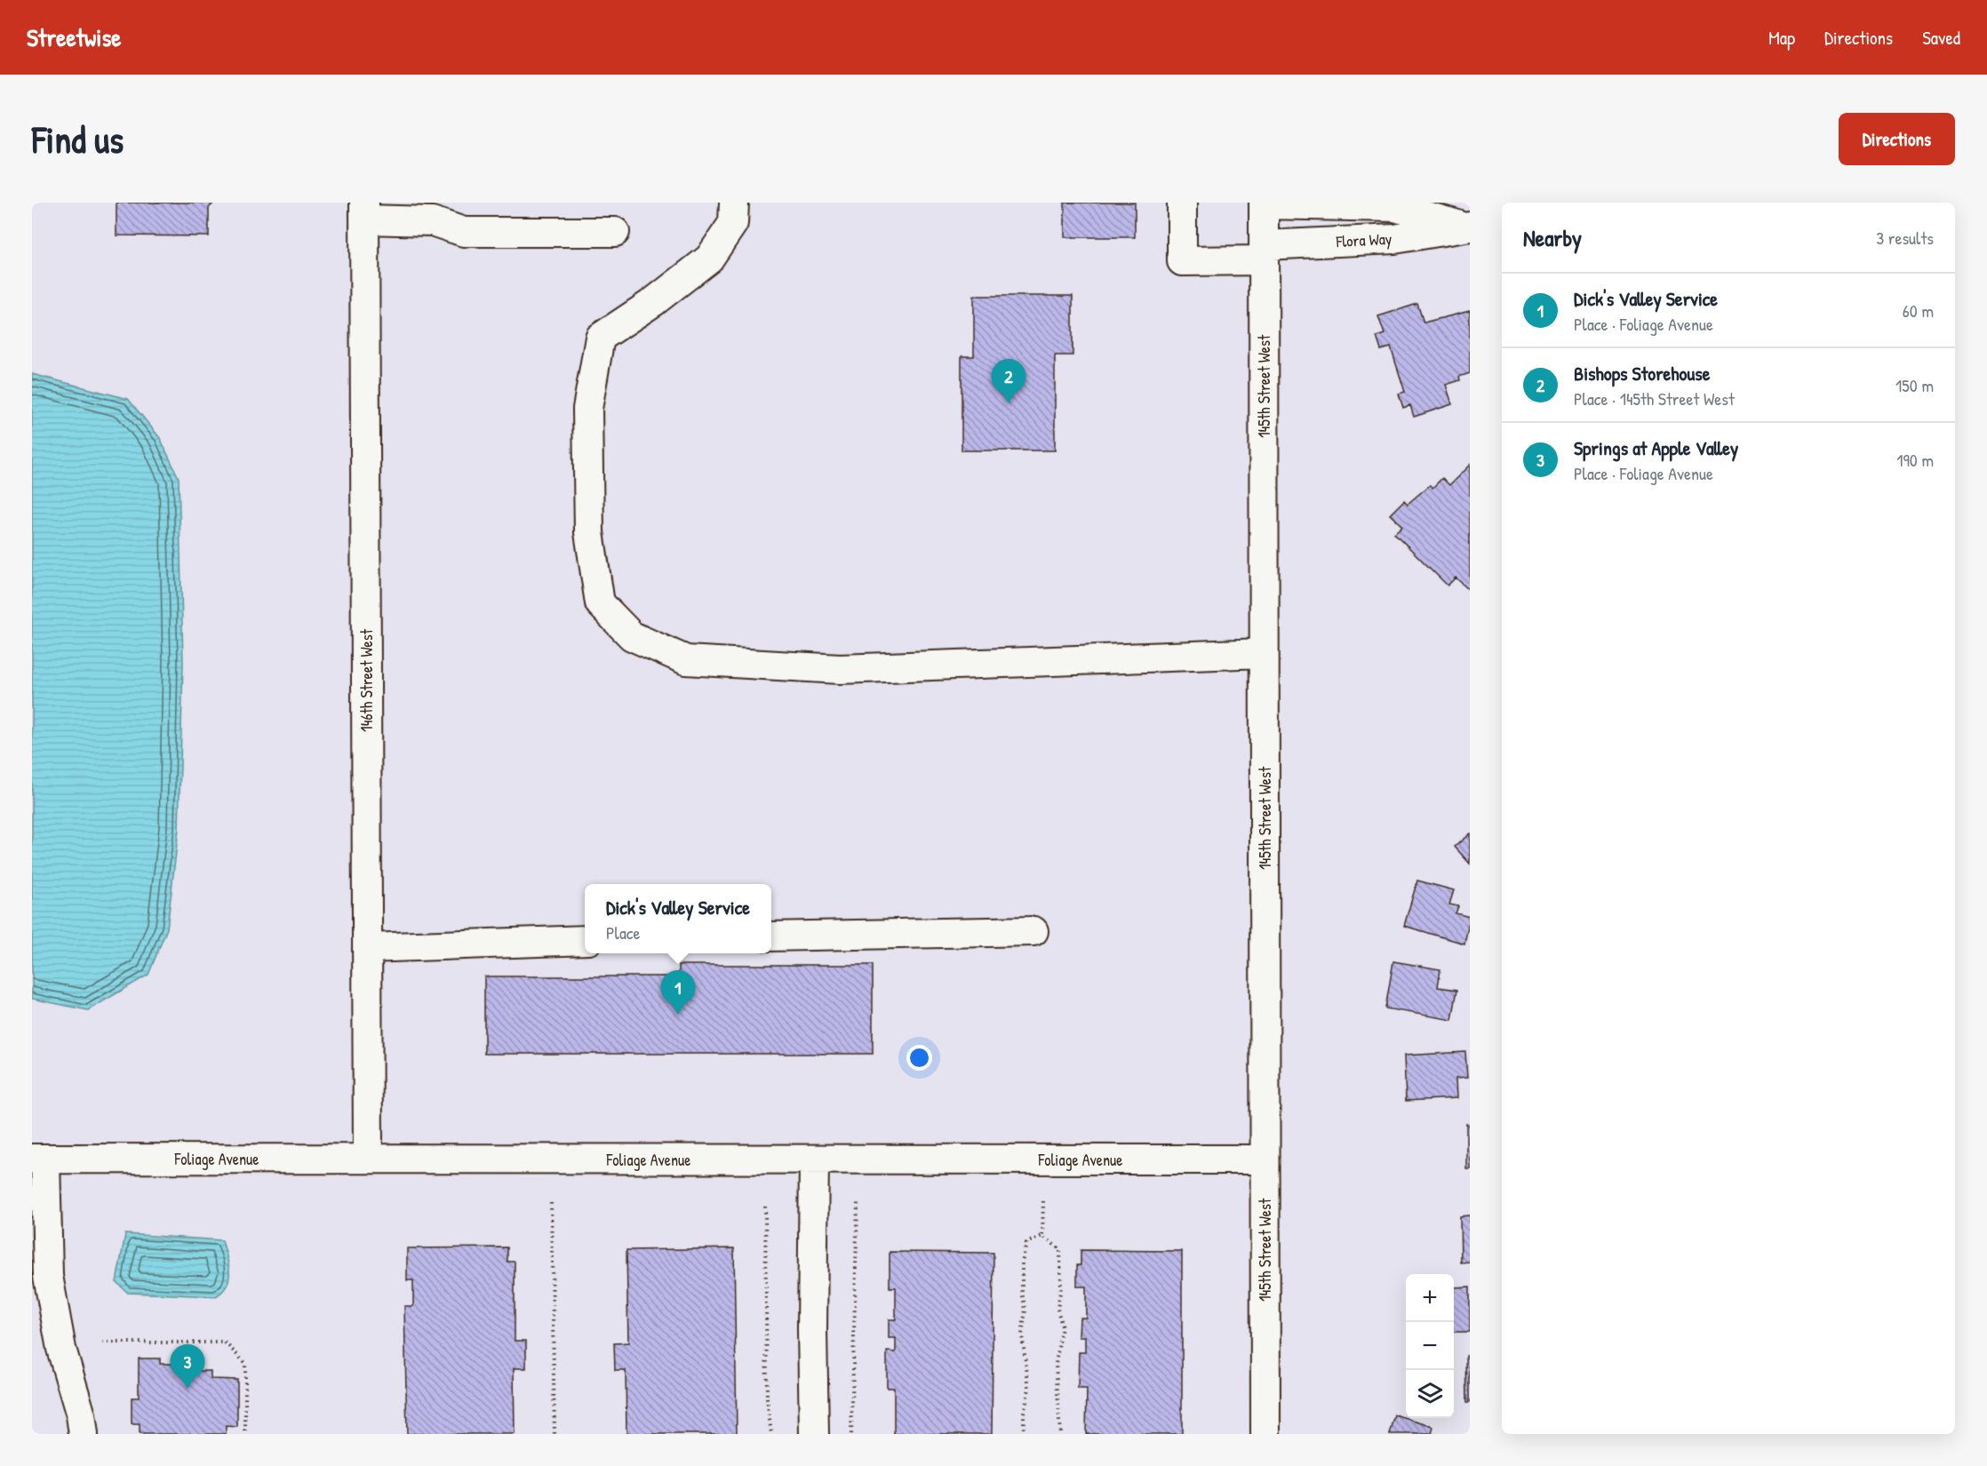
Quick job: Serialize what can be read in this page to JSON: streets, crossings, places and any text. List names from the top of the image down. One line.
{"streets":{"street":["Flora Way","145th Street West","146th Street West","Foliage Avenue"]},"crossings":[["Flora Way","145th Street West"],["145th Street West","Foliage Avenue"],["146th Street West","Foliage Avenue"]],"page":{"header":"Streetwise","nav":["Map","Directions","Saved"],"buttons":"Directions","title":"Find us","heading":["Nearby","3 results"],"list":[{"mark":"1","name":"Dick's Valley Service","note":"Place · Foliage Avenue","value":"60 m"},{"mark":"2","name":"Bishops Storehouse","note":"Place · 145th Street West","value":"150 m"},{"mark":"3","name":"Springs at Apple Valley","note":"Place · Foliage Avenue","value":"190 m"}],"pins":["2","1","3"],"popup":["Dick's Valley Service","Place"],"map_buttons":["+","−"]}}
